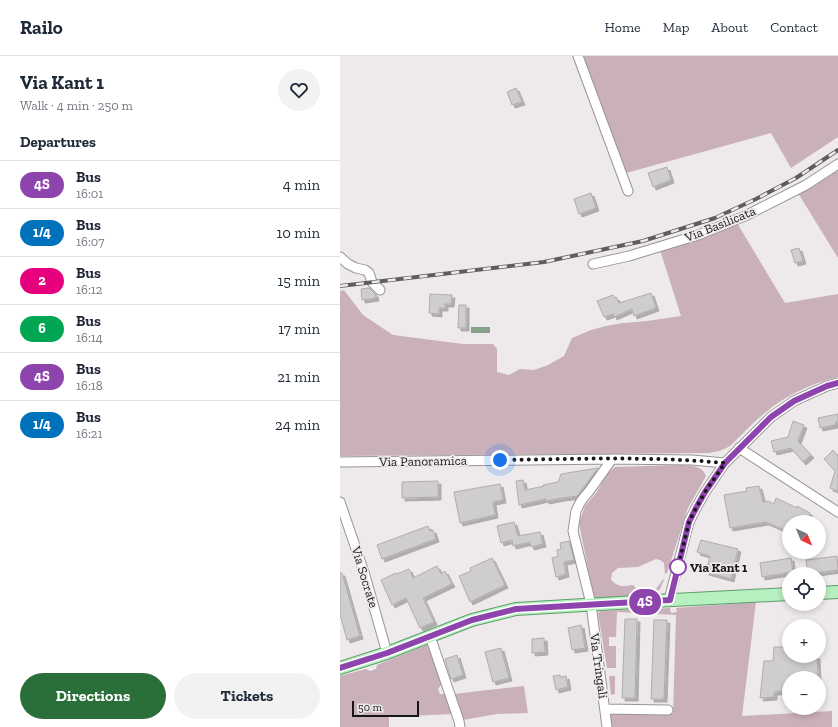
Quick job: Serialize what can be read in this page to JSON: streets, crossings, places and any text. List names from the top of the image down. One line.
{"streets":{"street":["Via Basilicata","Via Panoramica","Via Socrate","Via Tringali"]},"crossings":[["Via Panoramica","Via Tringali"]],"places":["Via Kant 1"],"lines":["bus line 4S"],"scale_bar":"50 m","north":"bottom right","page":{"header":"Railo","nav":["Home","Map","About","Contact"],"heading":[["Via Kant 1","Walk · 4 min · 250 m"],"Departures"],"on_map":"4S","list":[{"mark":"4S","name":"Bus","note":"16:01","value":"4 min"},{"mark":"1/4","name":"Bus","note":"16:07","value":"10 min"},{"mark":"2","name":"Bus","note":"16:12","value":"15 min"},{"mark":"6","name":"Bus","note":"16:14","value":"17 min"},{"mark":"4S","name":"Bus","note":"16:18","value":"21 min"},{"mark":"1/4","name":"Bus","note":"16:21","value":"24 min"}],"map_buttons":["+","−"],"buttons":["Directions","Tickets"],"scale":"50 m"}}
